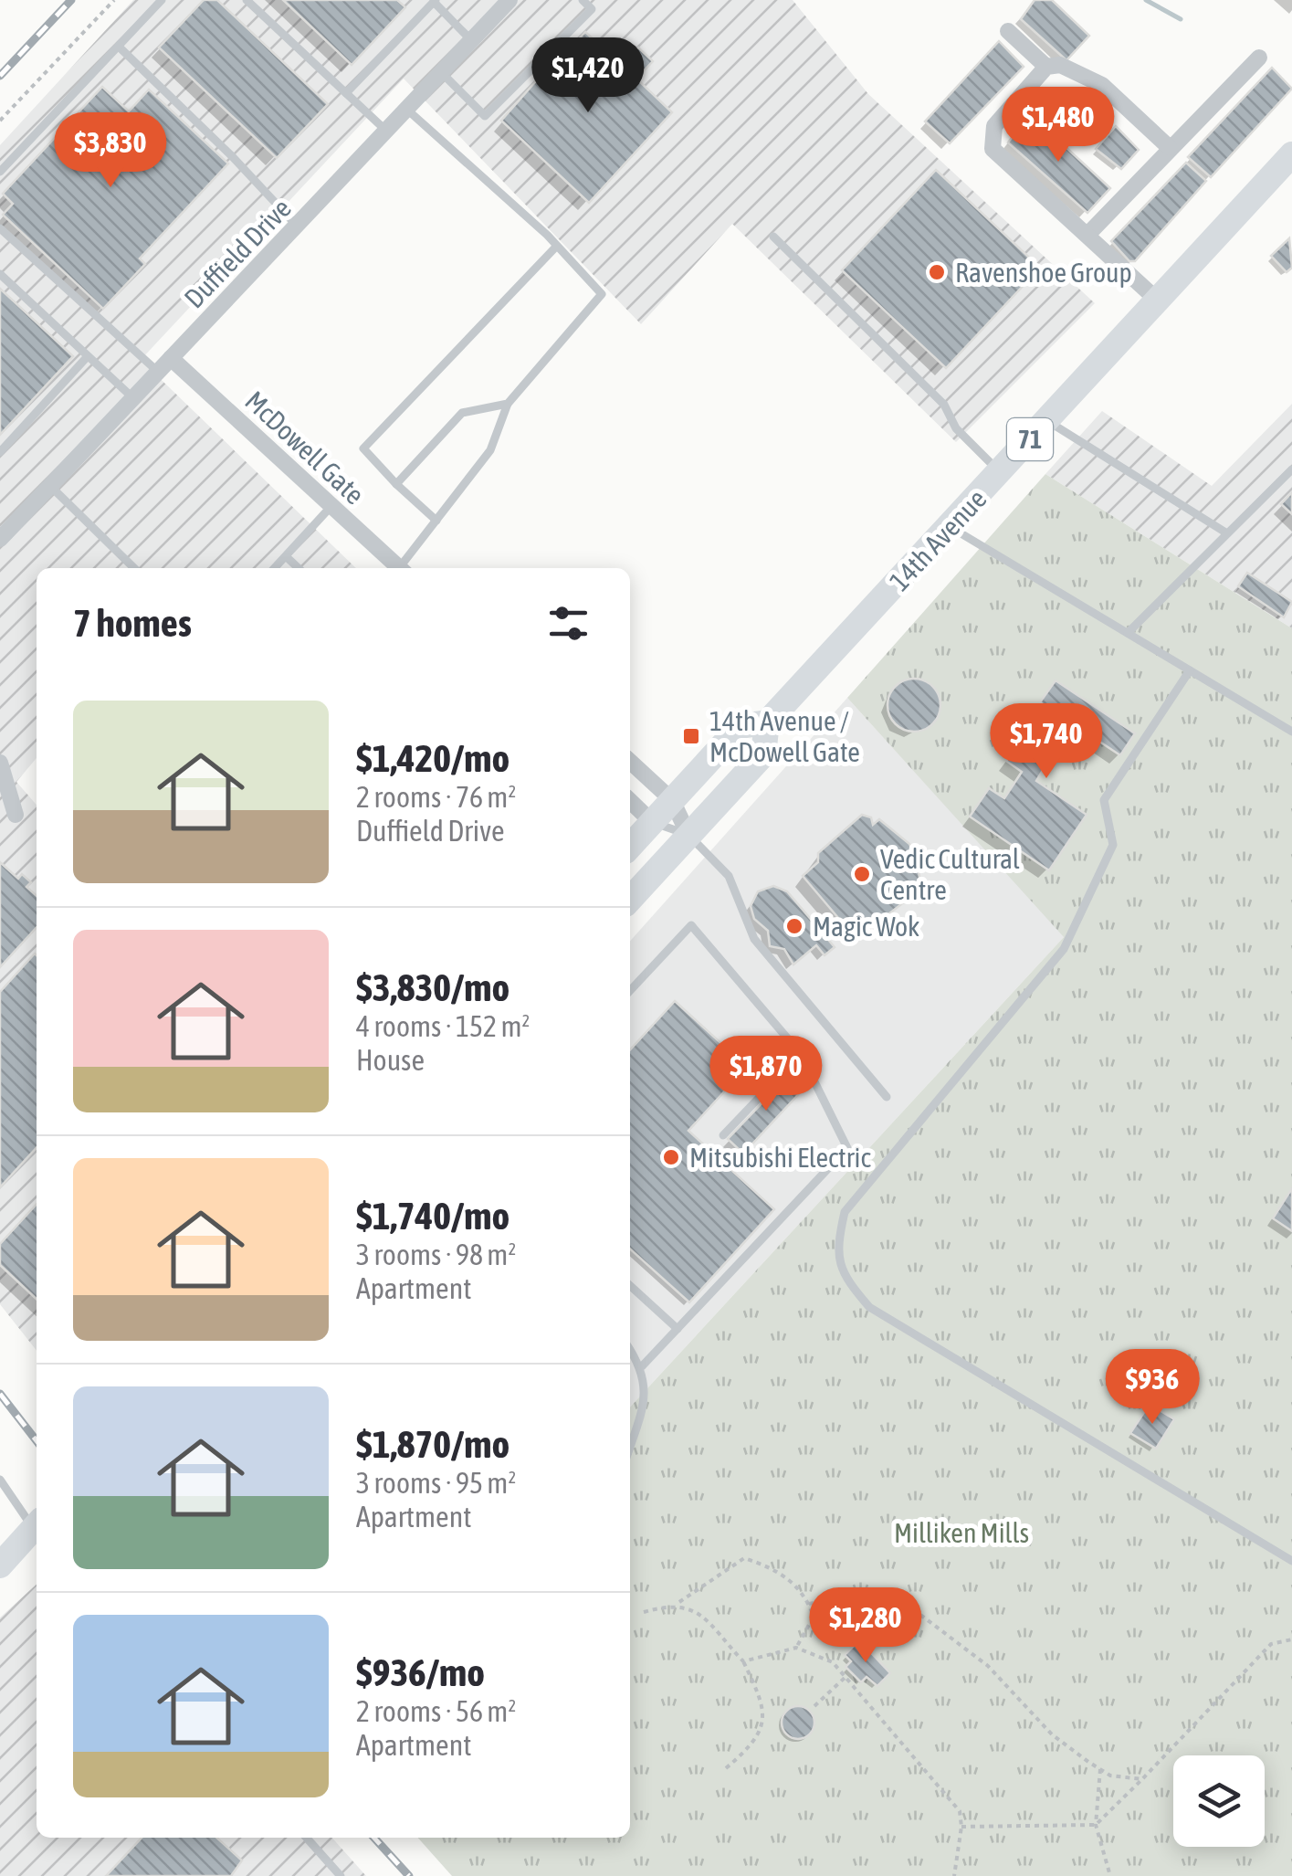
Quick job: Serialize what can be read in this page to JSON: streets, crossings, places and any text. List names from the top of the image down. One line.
{"streets":{"main road":["71","14th Avenue"],"street":["Duffield Drive","McDowell Gate"]},"crossings":[["Duffield Drive","McDowell Gate"]],"parks":["Milliken Mills"],"places":{"other":["Ravenshoe Group","Vedic Cultural Centre","Magic Wok","Mitsubishi Electric"],"transit":["14th Avenue / McDowell Gate"]},"page":{"price":["$1,420","$1,480","$3,830","$1,740","$1,870","$936","$1,280"],"heading":"7 homes","list":[{"name":"$1,420/mo","note":"2 rooms · 76 m² · Duffield Drive"},{"name":"$3,830/mo","note":"4 rooms · 152 m² · House"},{"name":"$1,740/mo","note":"3 rooms · 98 m² · Apartment"},{"name":"$1,870/mo","note":"3 rooms · 95 m² · Apartment"},{"name":"$936/mo","note":"2 rooms · 56 m² · Apartment"}]}}
